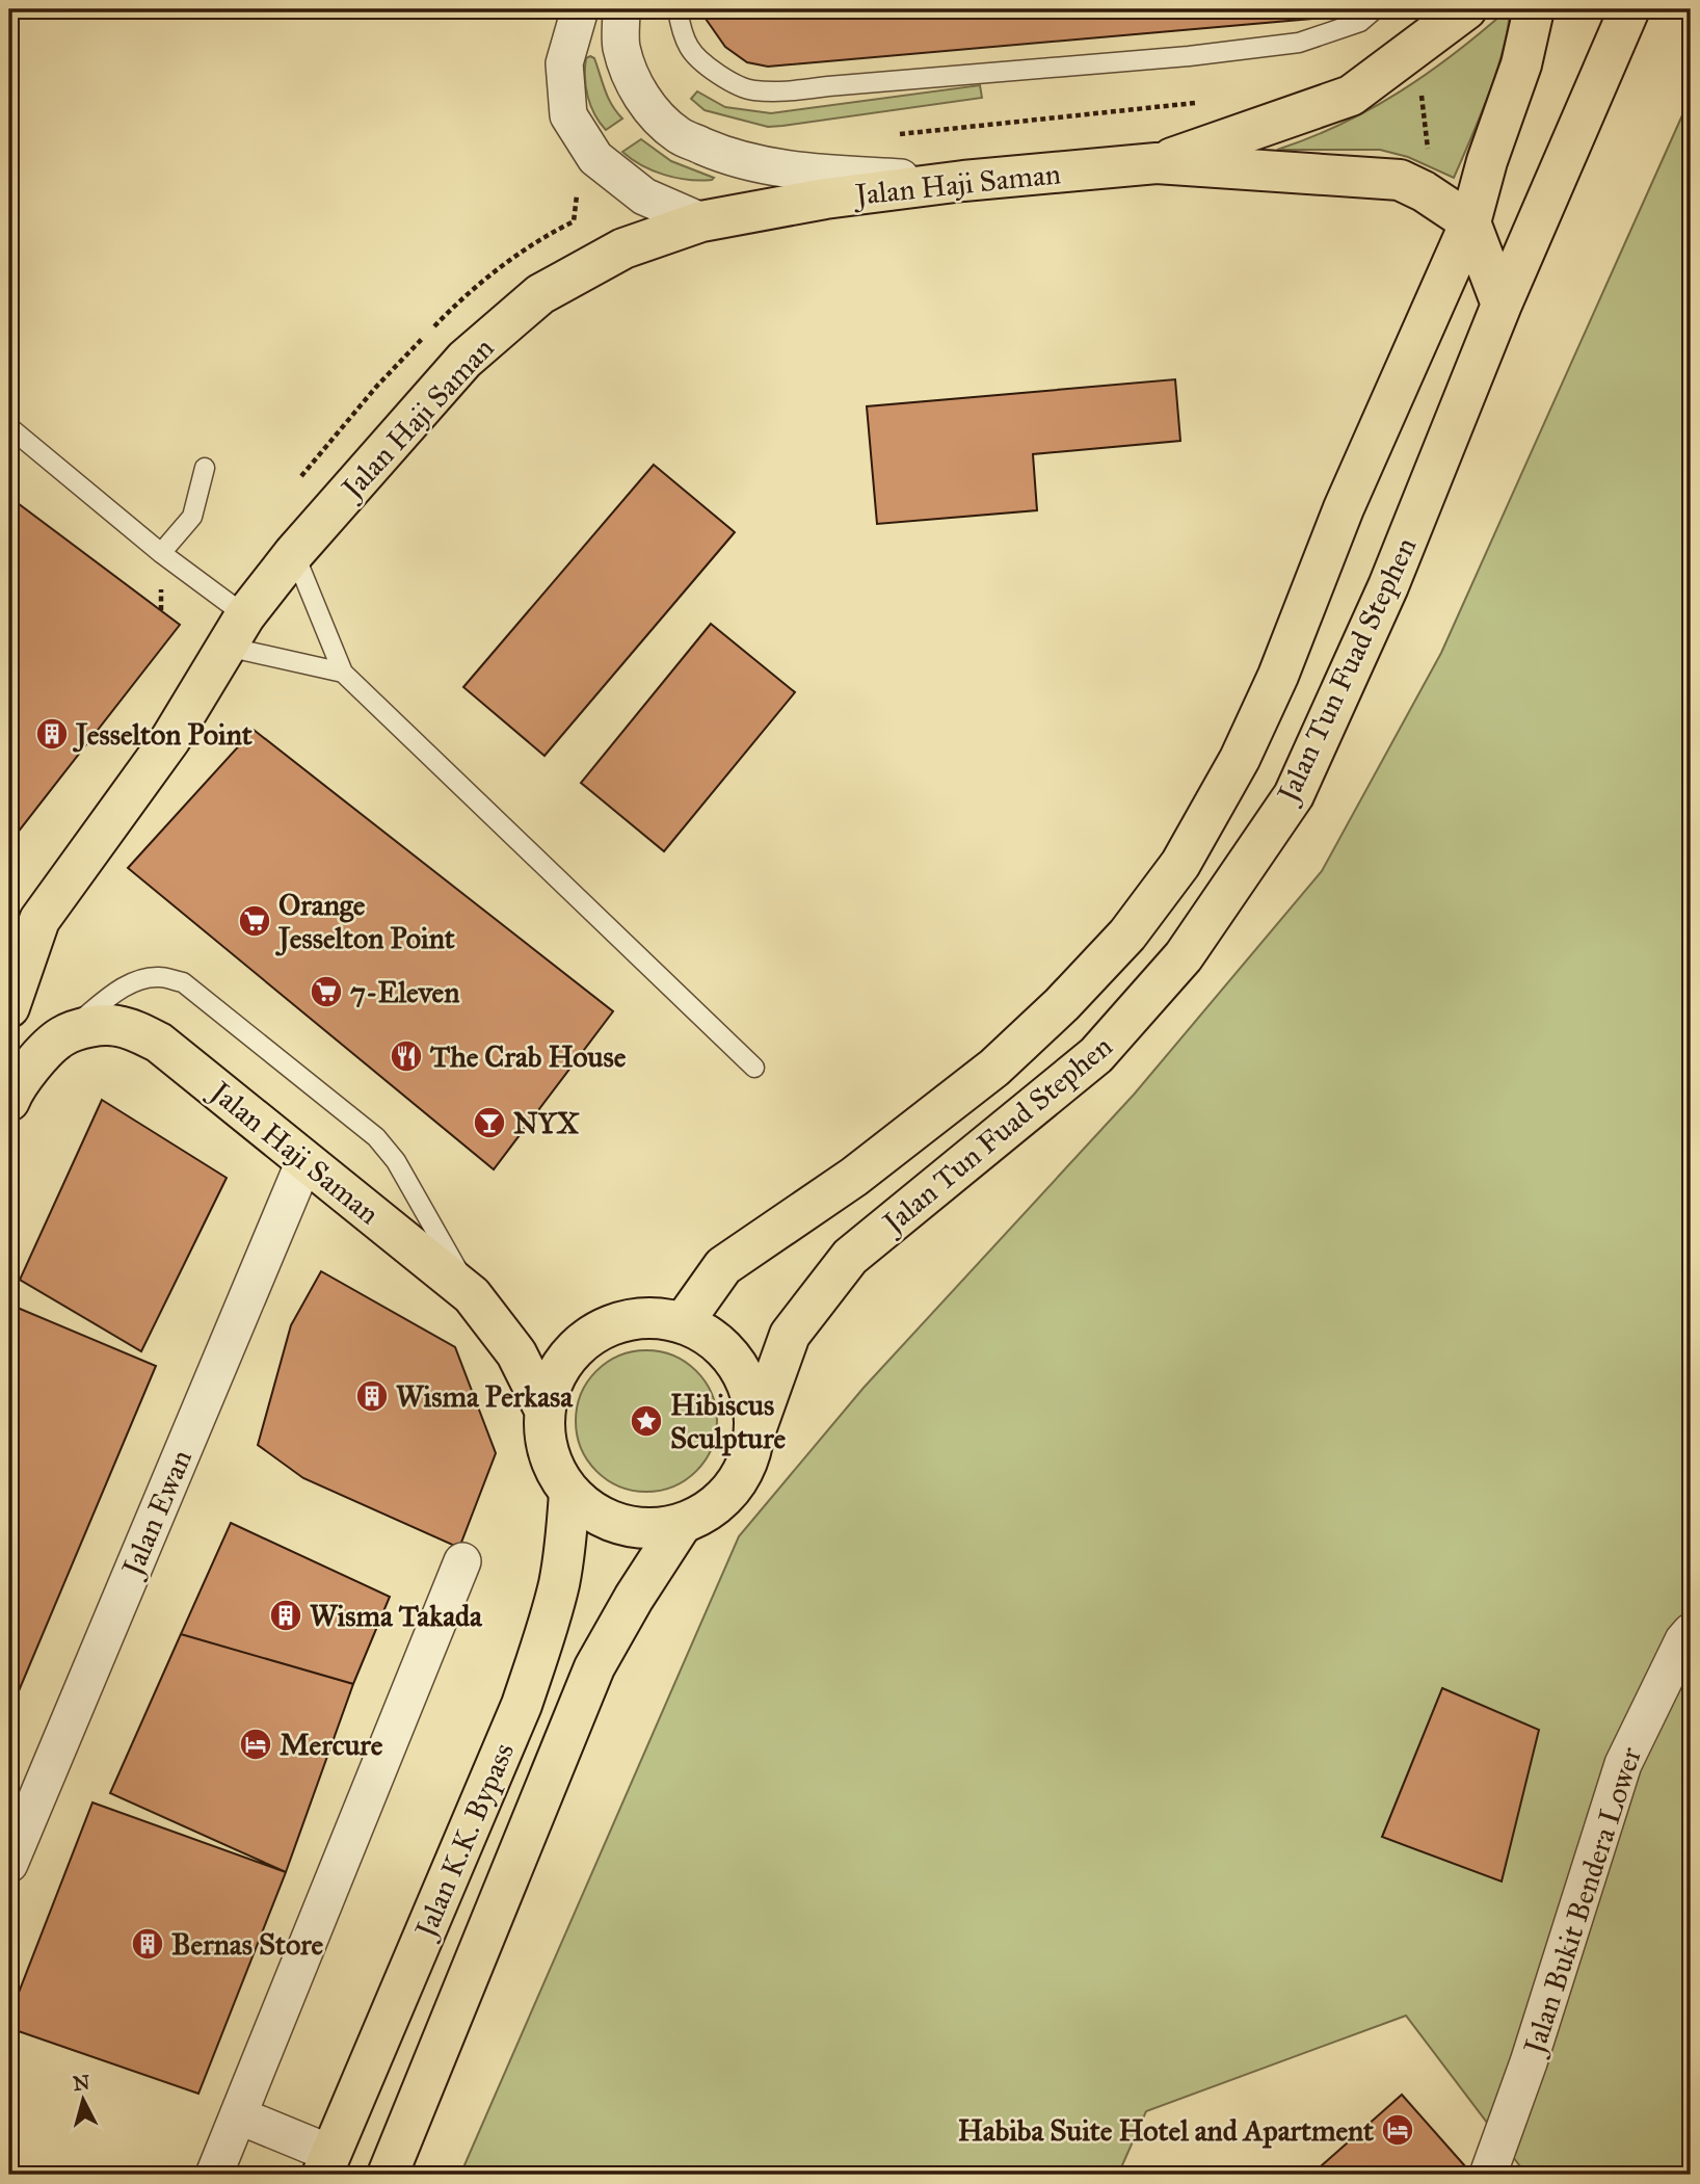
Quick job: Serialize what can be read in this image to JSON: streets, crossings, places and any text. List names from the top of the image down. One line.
{"streets":{"main road":["Jalan Haji Saman","Jalan Tun Fuad Stephen","Jalan K.K. Bypass"],"street":["Jalan Ewan","Jalan Bukit Bendera Lower"]},"crossings":[["Jalan Haji Saman","Jalan Tun Fuad Stephen"],["Jalan Haji Saman","Jalan Ewan"],["Jalan Haji Saman","Jalan K.K. Bypass"],["Jalan Tun Fuad Stephen","Jalan K.K. Bypass"]],"places":{"building":["Jesselton Point","Wisma Perkasa","Wisma Takada","Bernas Store"],"supermarket":["Orange Jesselton Point","7-Eleven"],"restaurant":["The Crab House"],"bar":["NYX"],"place":["Hibiscus Sculpture"],"hotel":["Mercure","Habiba Suite Hotel and Apartment"]},"north":"top"}
